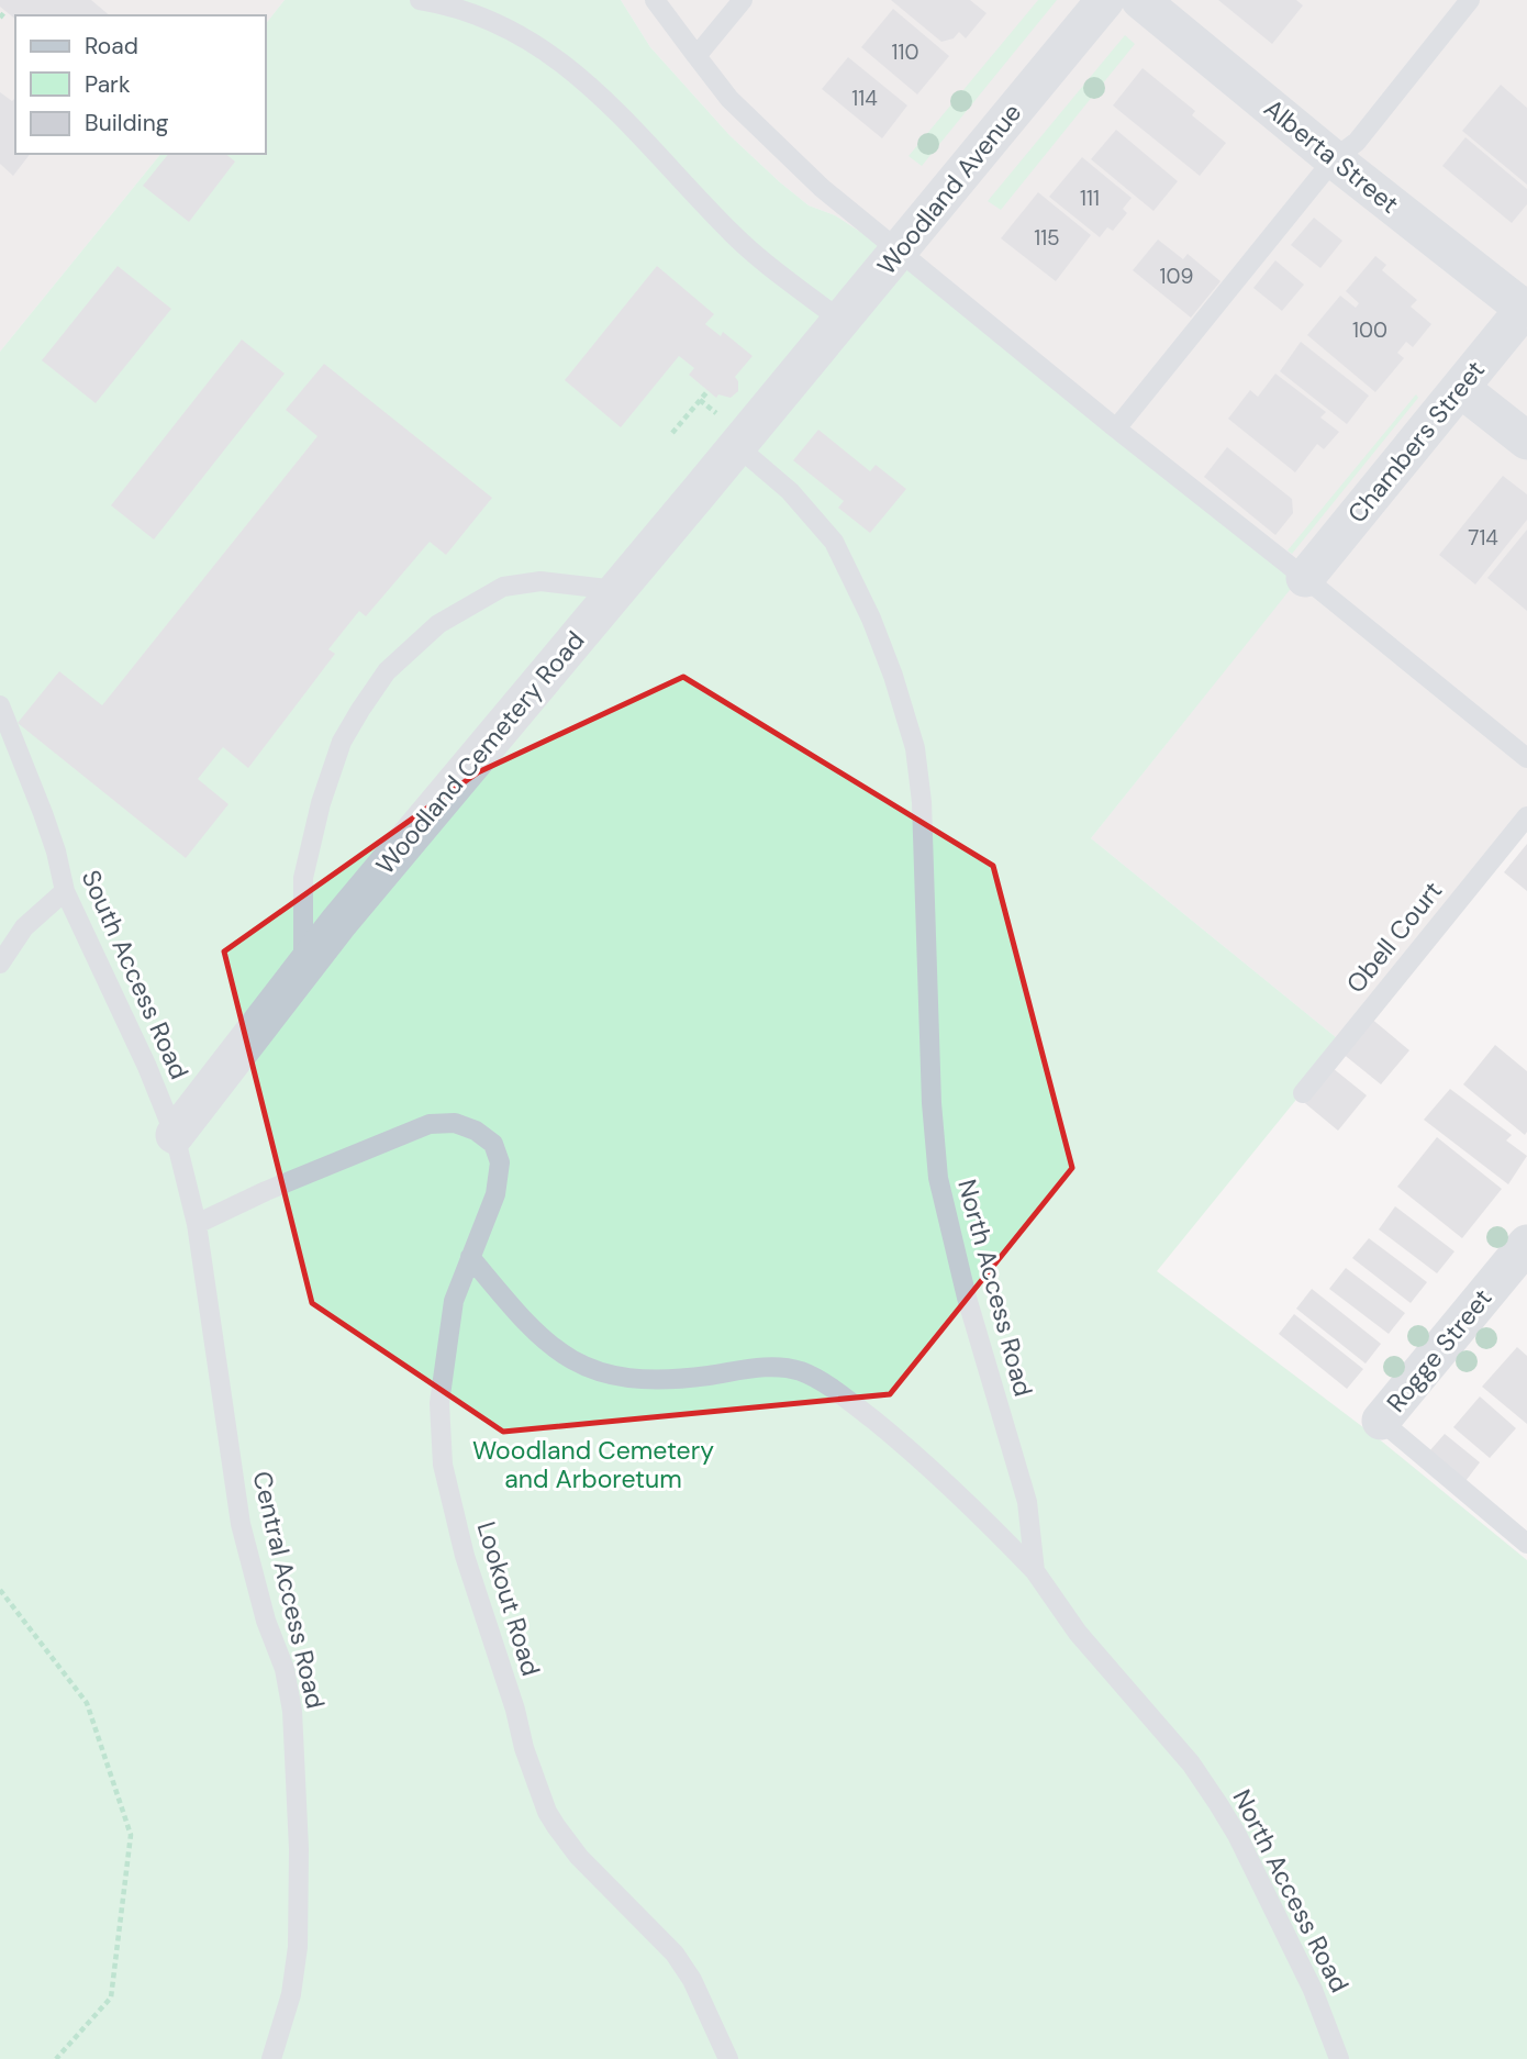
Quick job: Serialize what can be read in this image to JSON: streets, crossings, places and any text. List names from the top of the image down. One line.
{"streets":{"street":["Alberta Street","Woodland Avenue","Chambers Street","Woodland Cemetery Road","Rogge Street"],"lane":["Obell Court","South Access Road","North Access Road","Central Access Road","Lookout Road"]},"crossings":[["Alberta Street","Chambers Street"],["Woodland Avenue","Woodland Cemetery Road"],["Woodland Cemetery Road","South Access Road"],["Woodland Cemetery Road","North Access Road"],["Woodland Cemetery Road","Central Access Road"],["South Access Road","Central Access Road"],["Central Access Road","Lookout Road"]],"parks":["Woodland Cemetery and Arboretum"],"house_numbers":["110","114","111","115","109","100","714"],"legend":["Road","Park","Building"]}
